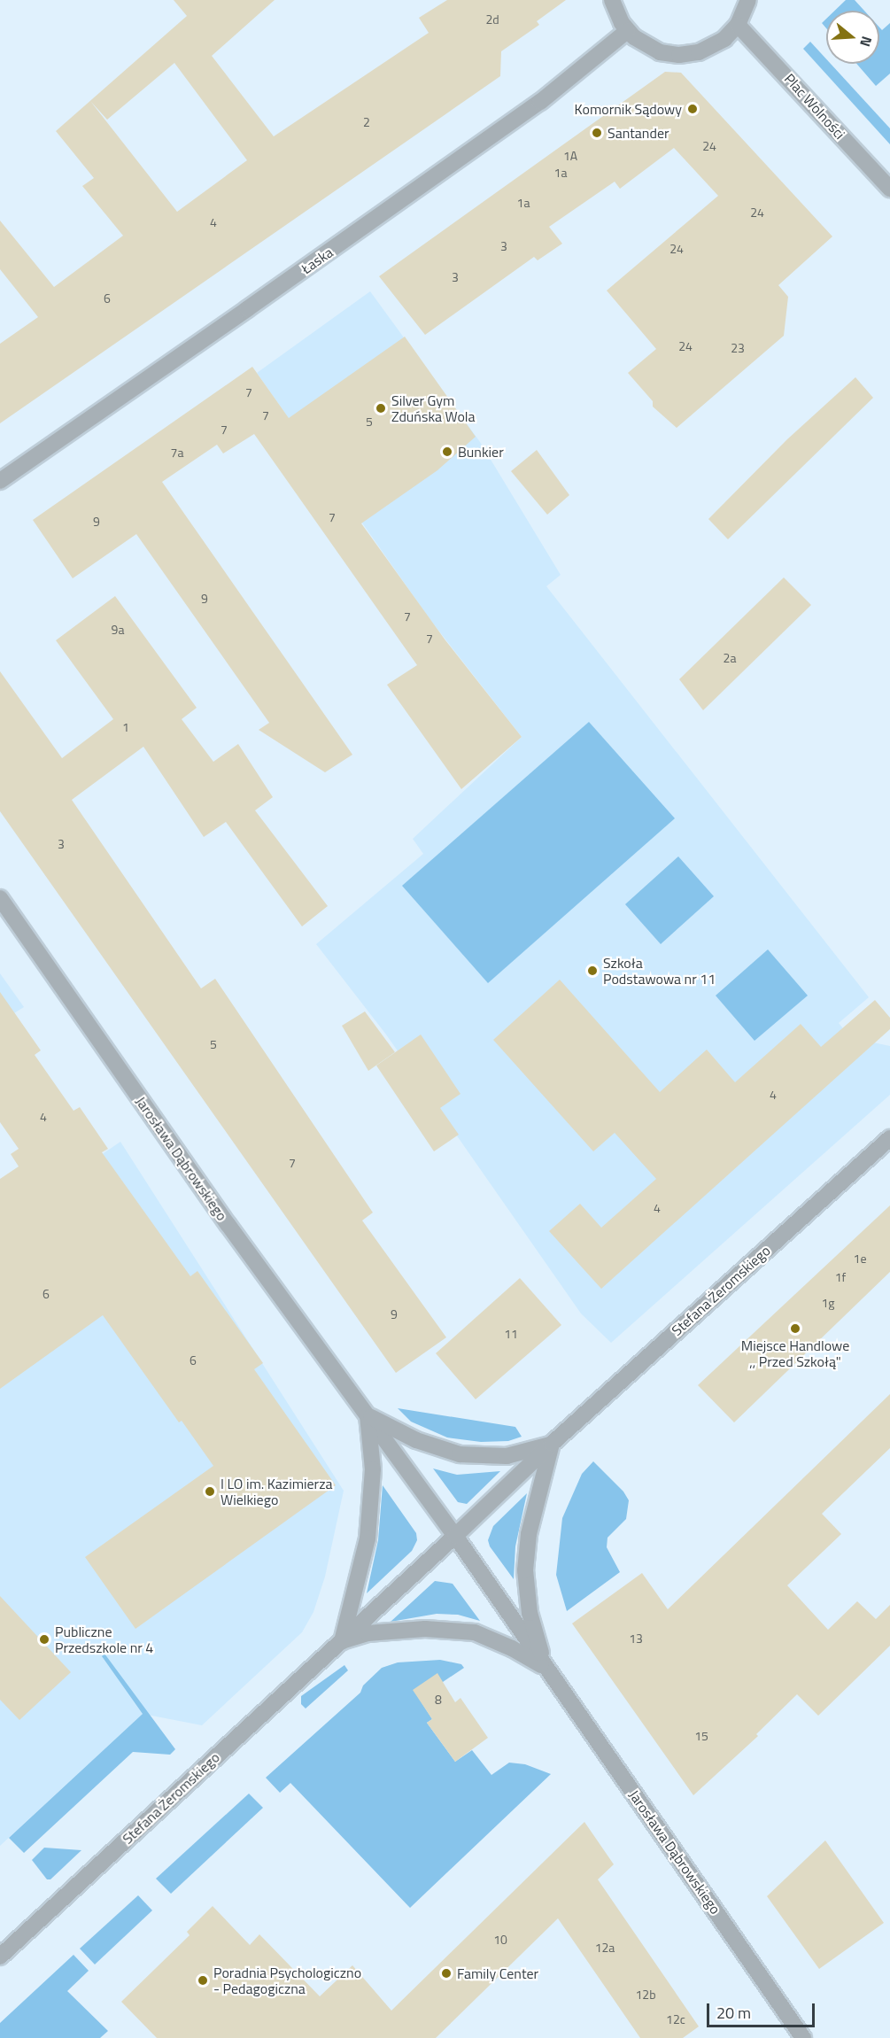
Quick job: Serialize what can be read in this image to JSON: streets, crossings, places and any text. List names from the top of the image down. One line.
{"streets":{"street":["Plac Wolności","Łaska","Jarosława Dąbrowskiego","Stefana Żeromskiego"]},"crossings":[["Jarosława Dąbrowskiego","Stefana Żeromskiego"]],"places":["Komornik Sądowy","Santander","Silver Gym Zduńska Wola","Bunkier","Szkoła Podstawowa nr 11","Miejsce Handlowe ,, Przed Szkołą\"","I LO im. Kazimierza Wielkiego","Publiczne Przedszkole nr 4","Family Center","Poradnia Psychologiczno - Pedagogiczna"],"house_numbers":["2d","2","24","1A","1a","1a","24","4","3","24","3","6","24","23","7","7","5","7","7a","7","9","9","7","9a","7","2a","1","3","5","4","4","7","4","1e","1f","6","1g","9","11","6","13","8","15","10","12a","12b","12c"],"scale_bar":"20 m","north":"right"}
